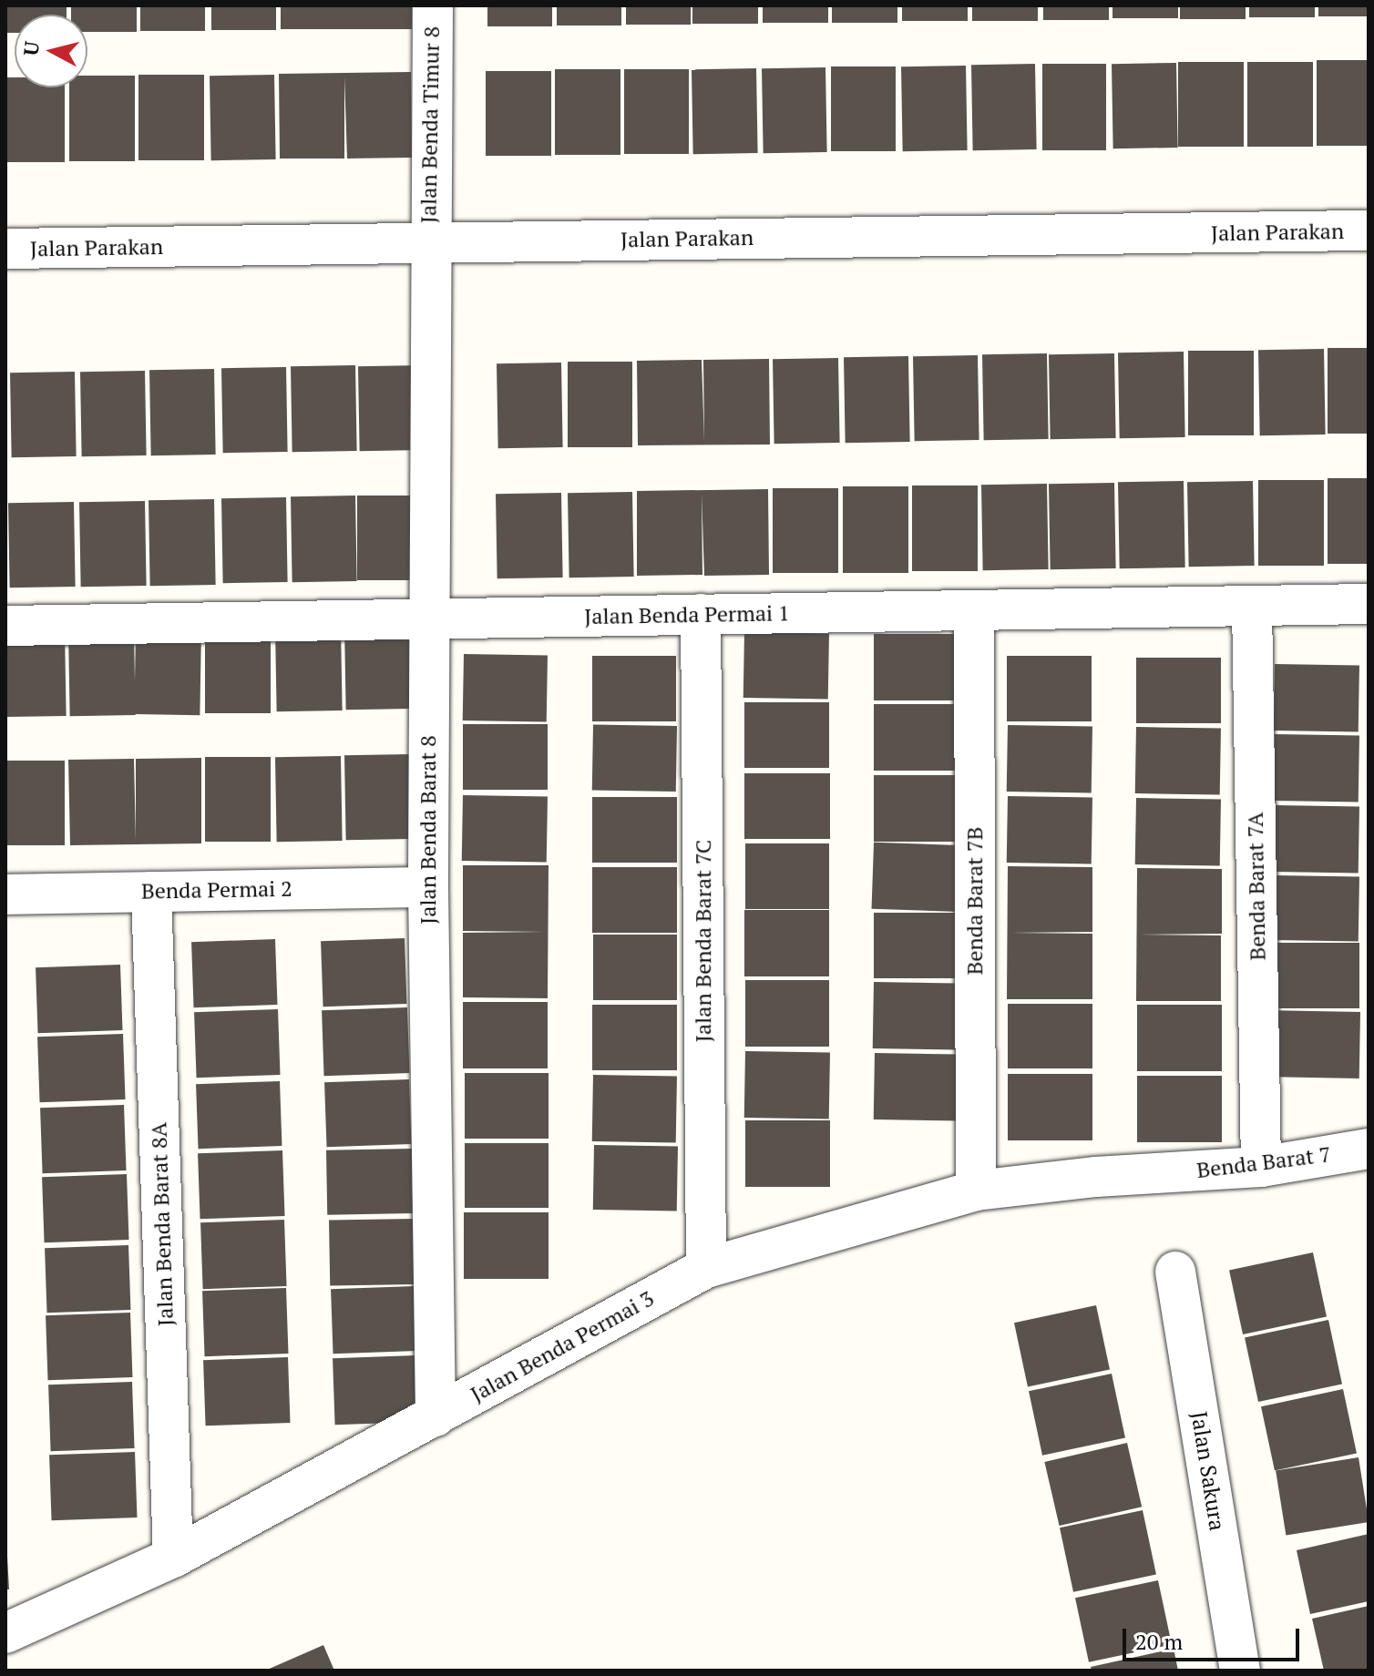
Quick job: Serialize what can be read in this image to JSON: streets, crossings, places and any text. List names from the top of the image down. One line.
{"streets":{"street":["Jalan Benda Timur 8","Jalan Parakan","Jalan Benda Permai 1","Jalan Benda Barat 8","Benda Barat 7A","Benda Permai 2","Benda Barat 7B","Jalan Benda Barat 7C","Benda Barat 7","Jalan Benda Barat 8A","Jalan Benda Permai 3","Jalan Sakura"]},"crossings":[["Jalan Benda Timur 8","Jalan Parakan"],["Jalan Benda Timur 8","Jalan Benda Barat 8"],["Jalan Parakan","Jalan Benda Barat 8"],["Jalan Benda Permai 1","Jalan Benda Barat 8"],["Jalan Benda Permai 1","Benda Barat 7A"],["Jalan Benda Permai 1","Benda Barat 7B"],["Jalan Benda Permai 1","Jalan Benda Barat 7C"],["Jalan Benda Barat 8","Benda Permai 2"],["Jalan Benda Barat 8","Jalan Benda Permai 3"],["Benda Barat 7A","Benda Barat 7"],["Benda Permai 2","Jalan Benda Barat 8A"],["Benda Barat 7B","Jalan Benda Permai 3"],["Jalan Benda Barat 7C","Jalan Benda Permai 3"],["Benda Barat 7","Jalan Benda Permai 3"],["Jalan Benda Barat 8A","Jalan Benda Permai 3"]],"scale_bar":"20 m","north":"left"}
